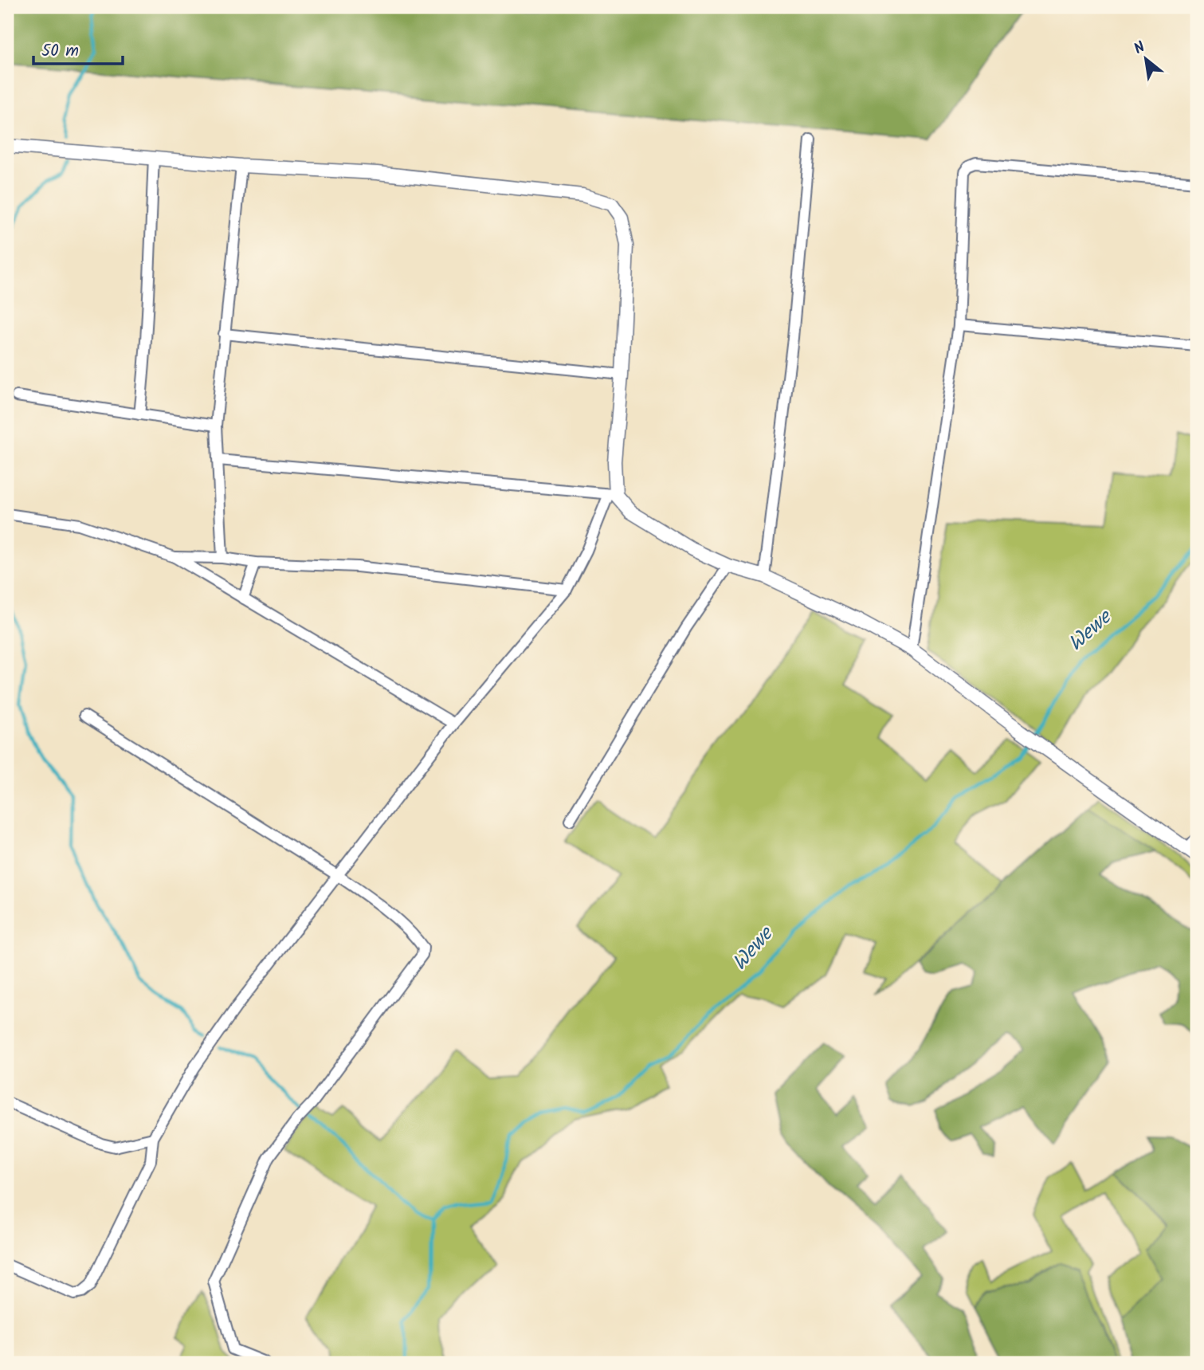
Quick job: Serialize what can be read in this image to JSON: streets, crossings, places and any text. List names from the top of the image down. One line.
{"water":["Wewe"],"scale_bar":"50 m","north":"top left"}
